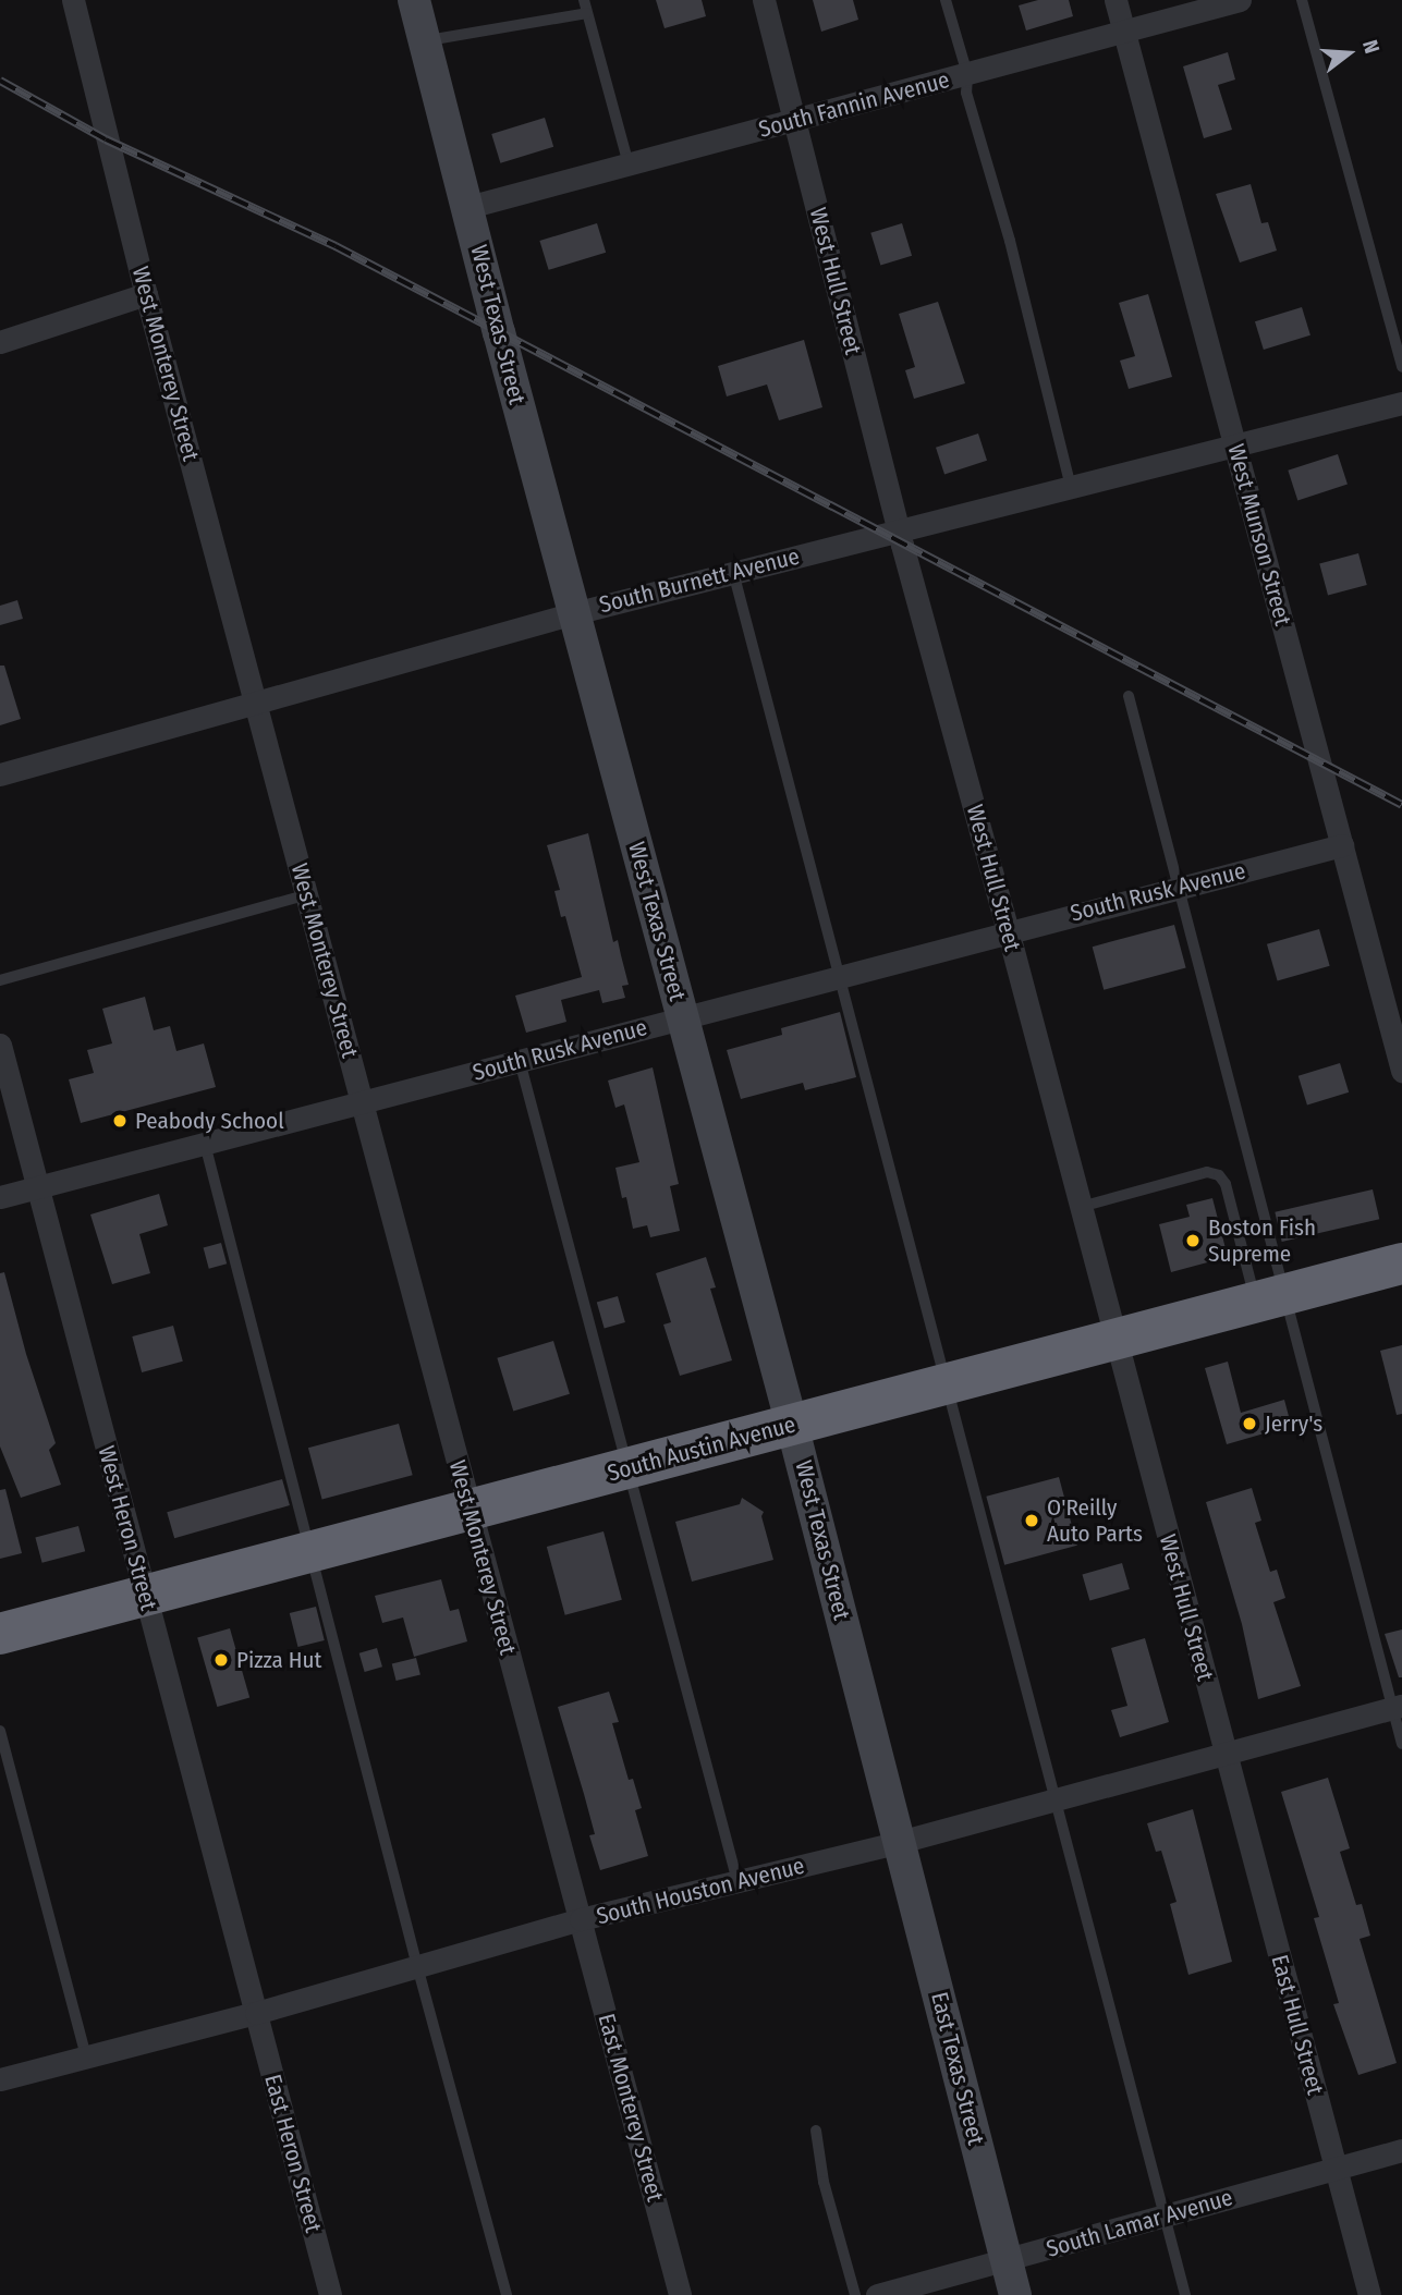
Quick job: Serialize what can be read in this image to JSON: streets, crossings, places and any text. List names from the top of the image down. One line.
{"streets":{"highway":["South Austin Avenue"],"street":["South Fannin Avenue","West Hull Street","West Texas Street","West Monterey Street","West Munson Street","South Burnett Avenue","South Rusk Avenue","West Heron Street","South Houston Avenue","East Hull Street","East Texas Street","East Monterey Street","East Heron Street","South Lamar Avenue"]},"crossings":[["South Fannin Avenue","West Hull Street"],["South Fannin Avenue","West Texas Street"],["South Fannin Avenue","West Munson Street"],["West Hull Street","South Burnett Avenue"],["West Hull Street","South Rusk Avenue"],["West Hull Street","South Austin Avenue"],["West Hull Street","South Houston Avenue"],["West Hull Street","East Hull Street"],["West Texas Street","South Burnett Avenue"],["West Texas Street","South Rusk Avenue"],["West Texas Street","South Austin Avenue"],["West Texas Street","South Houston Avenue"],["West Texas Street","East Texas Street"],["West Monterey Street","South Burnett Avenue"],["West Monterey Street","South Rusk Avenue"],["West Monterey Street","South Austin Avenue"],["West Monterey Street","South Houston Avenue"],["West Monterey Street","East Monterey Street"],["West Munson Street","South Burnett Avenue"],["West Munson Street","South Rusk Avenue"],["South Rusk Avenue","West Heron Street"],["South Austin Avenue","West Heron Street"],["West Heron Street","South Houston Avenue"],["West Heron Street","East Heron Street"],["South Houston Avenue","East Hull Street"],["South Houston Avenue","East Texas Street"],["South Houston Avenue","East Monterey Street"],["South Houston Avenue","East Heron Street"],["East Hull Street","South Lamar Avenue"],["East Texas Street","South Lamar Avenue"]],"places":["Peabody School","Boston Fish Supreme","Jerry's","O'Reilly Auto Parts","Pizza Hut"],"north":"right"}
